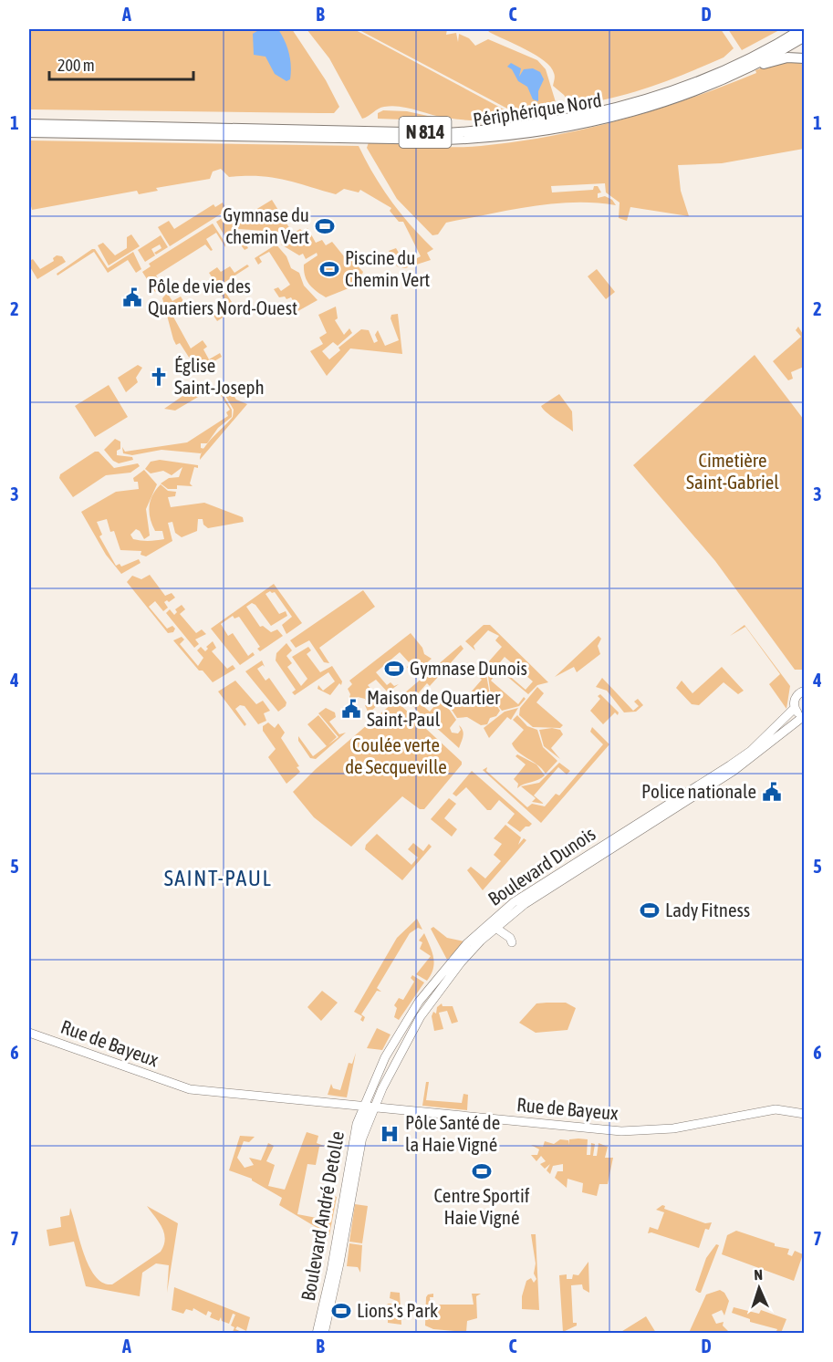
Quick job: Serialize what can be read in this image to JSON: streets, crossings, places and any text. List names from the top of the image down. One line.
{"streets":{"highway":["Périphérique Nord","N 814"],"main road":["Boulevard Dunois","Rue de Bayeux","Boulevard André Detolle"]},"crossings":[["Boulevard Dunois","Rue de Bayeux"],["Boulevard Dunois","Boulevard André Detolle"],["Rue de Bayeux","Boulevard André Detolle"]],"districts":["SAINT-PAUL"],"parks":["Cimetière Saint-Gabriel","Coulée verte de Secqueville"],"places":{"sports":["Gymnase du chemin Vert","Piscine du Chemin Vert","Gymnase Dunois","Lady Fitness","Centre Sportif Haie Vigné","Lions's Park"],"public building":["Pôle de vie des Quartiers Nord-Ouest","Maison de Quartier Saint-Paul","Police nationale"],"church":["Église Saint-Joseph"],"hospital":["Pôle Santé de la Haie Vigné"]},"scale_bar":"200 m","north":"top","grid":{"columns":["A","B","C","D"],"rows":["1","2","3","4","5","6","7"]}}
